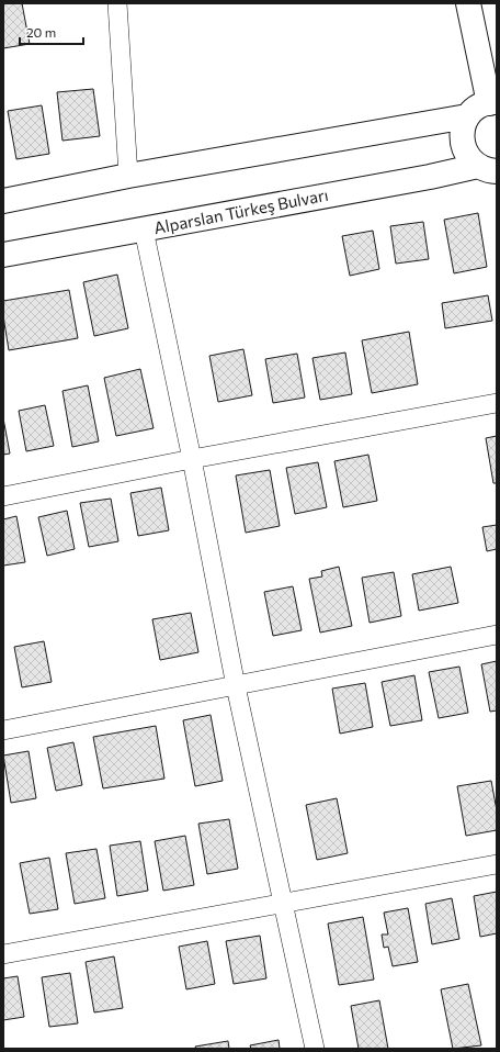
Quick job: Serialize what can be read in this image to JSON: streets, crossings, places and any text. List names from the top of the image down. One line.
{"streets":{"main road":["Alparslan Türkeş Bulvarı"]},"scale_bar":"20 m"}
